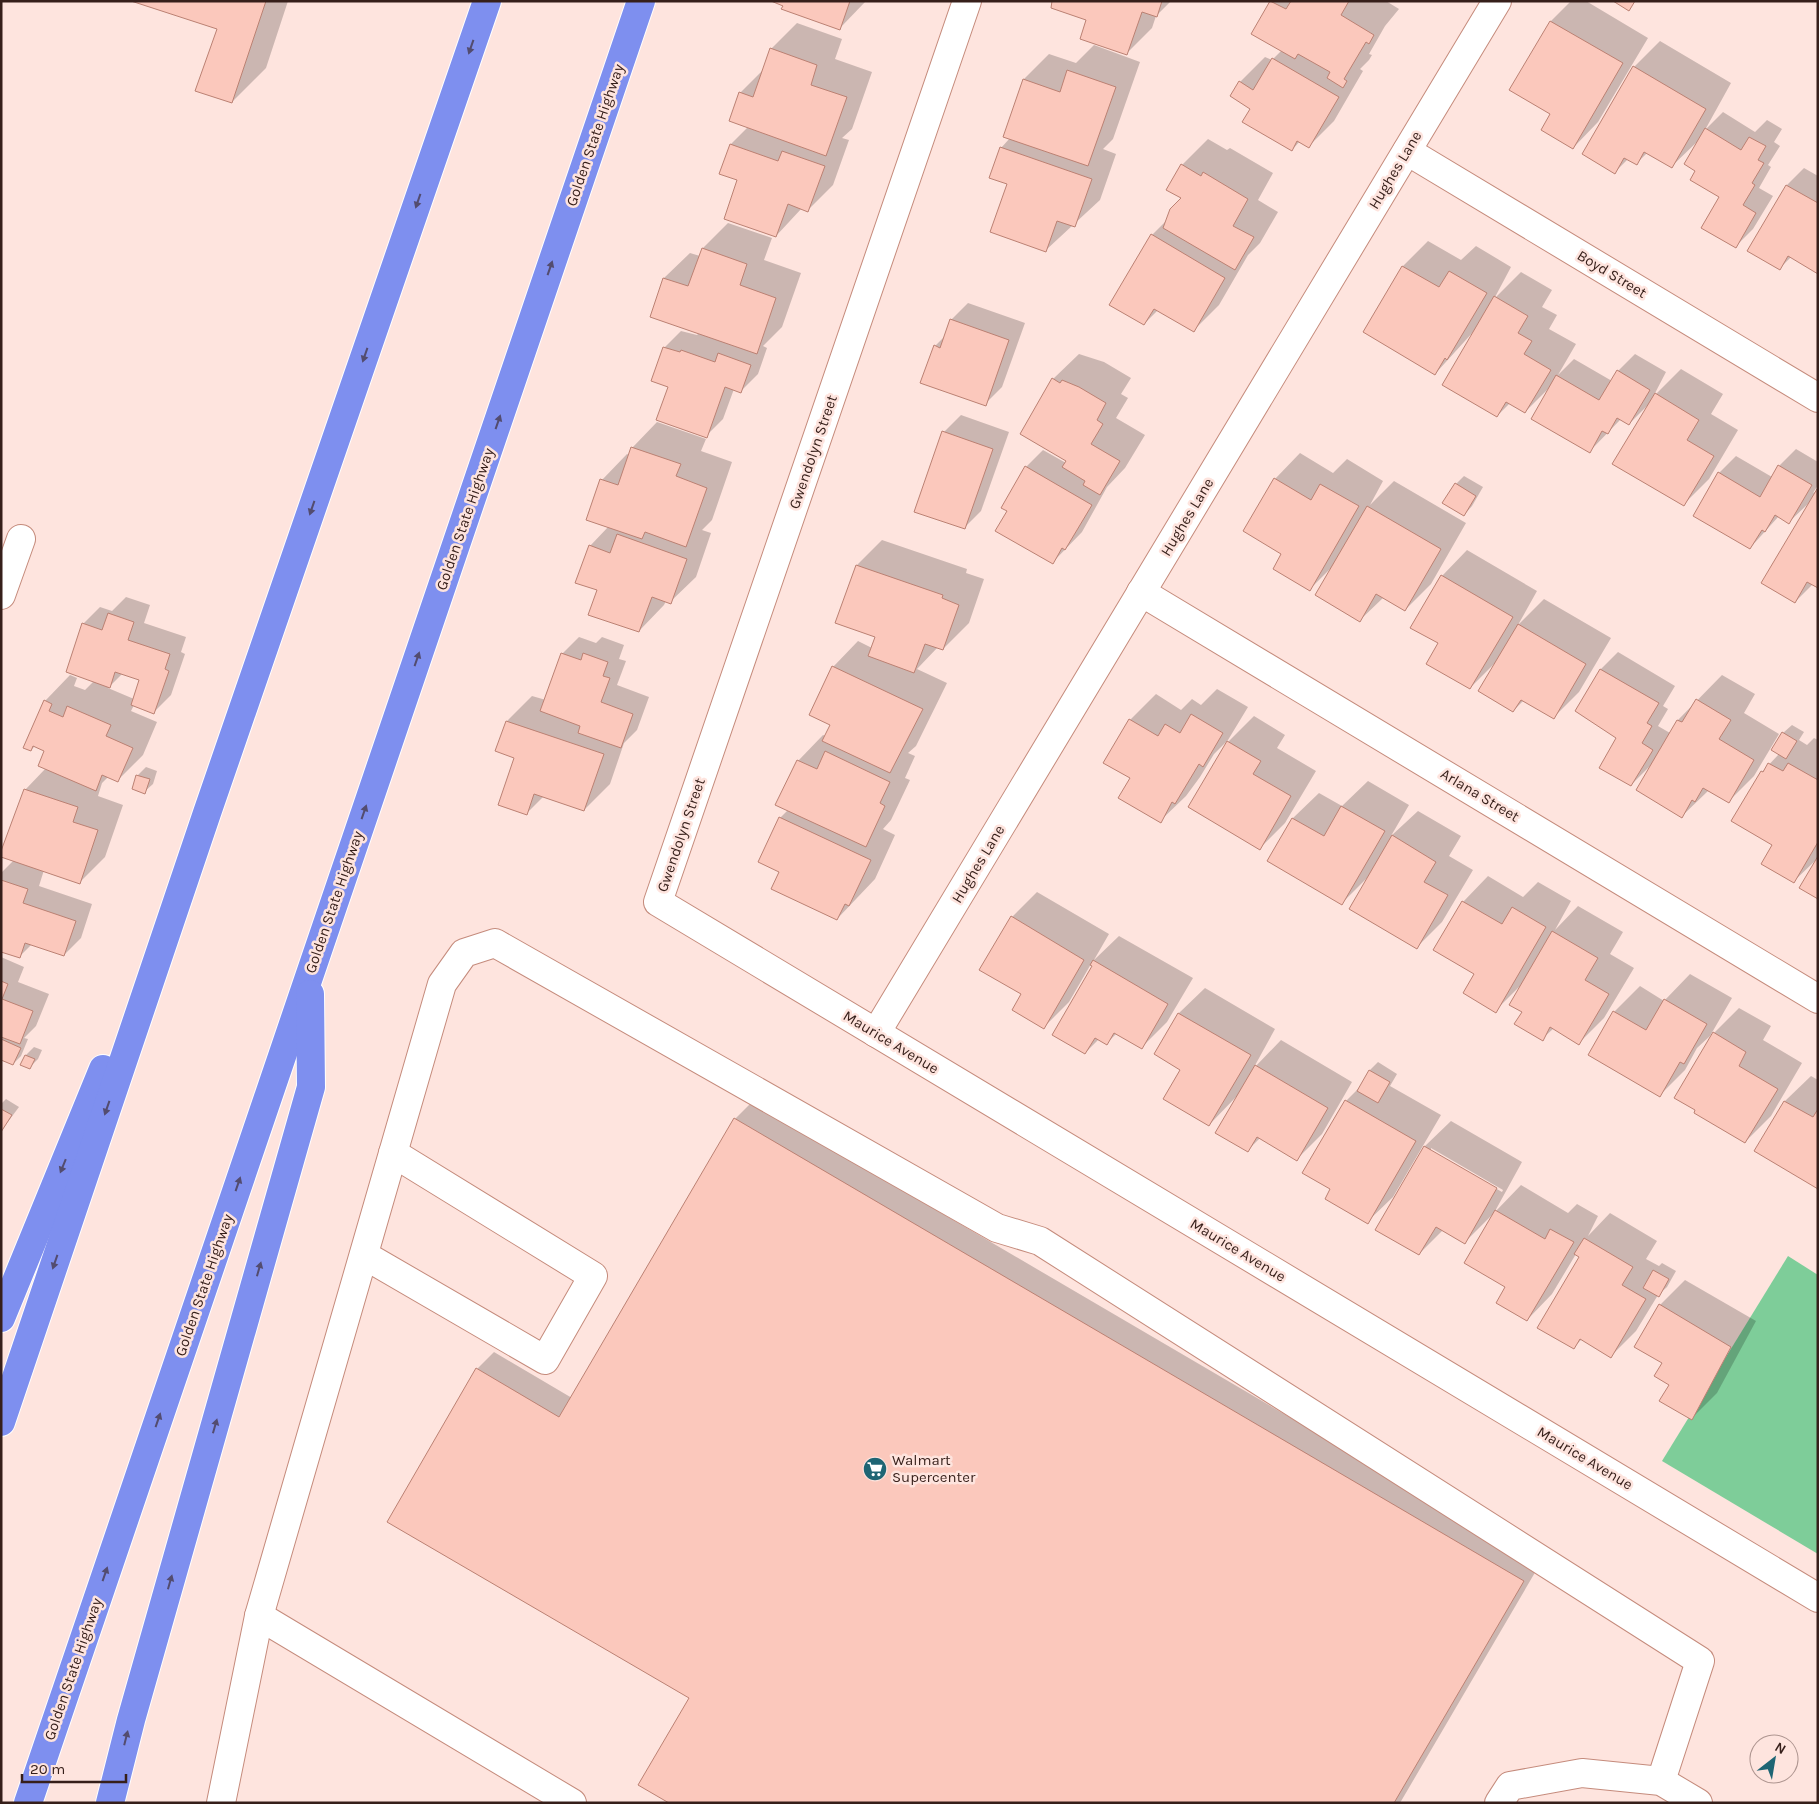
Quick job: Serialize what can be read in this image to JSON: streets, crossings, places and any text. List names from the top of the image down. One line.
{"streets":{"highway":["Golden State Highway"],"street":["Hughes Lane","Boyd Street","Gwendolyn Street","Arlana Street","Maurice Avenue"]},"crossings":[["Hughes Lane","Boyd Street"],["Hughes Lane","Arlana Street"],["Hughes Lane","Maurice Avenue"],["Gwendolyn Street","Maurice Avenue"]],"places":{"supermarket":["Walmart Supercenter"]},"scale_bar":"20 m","north":"top right"}
